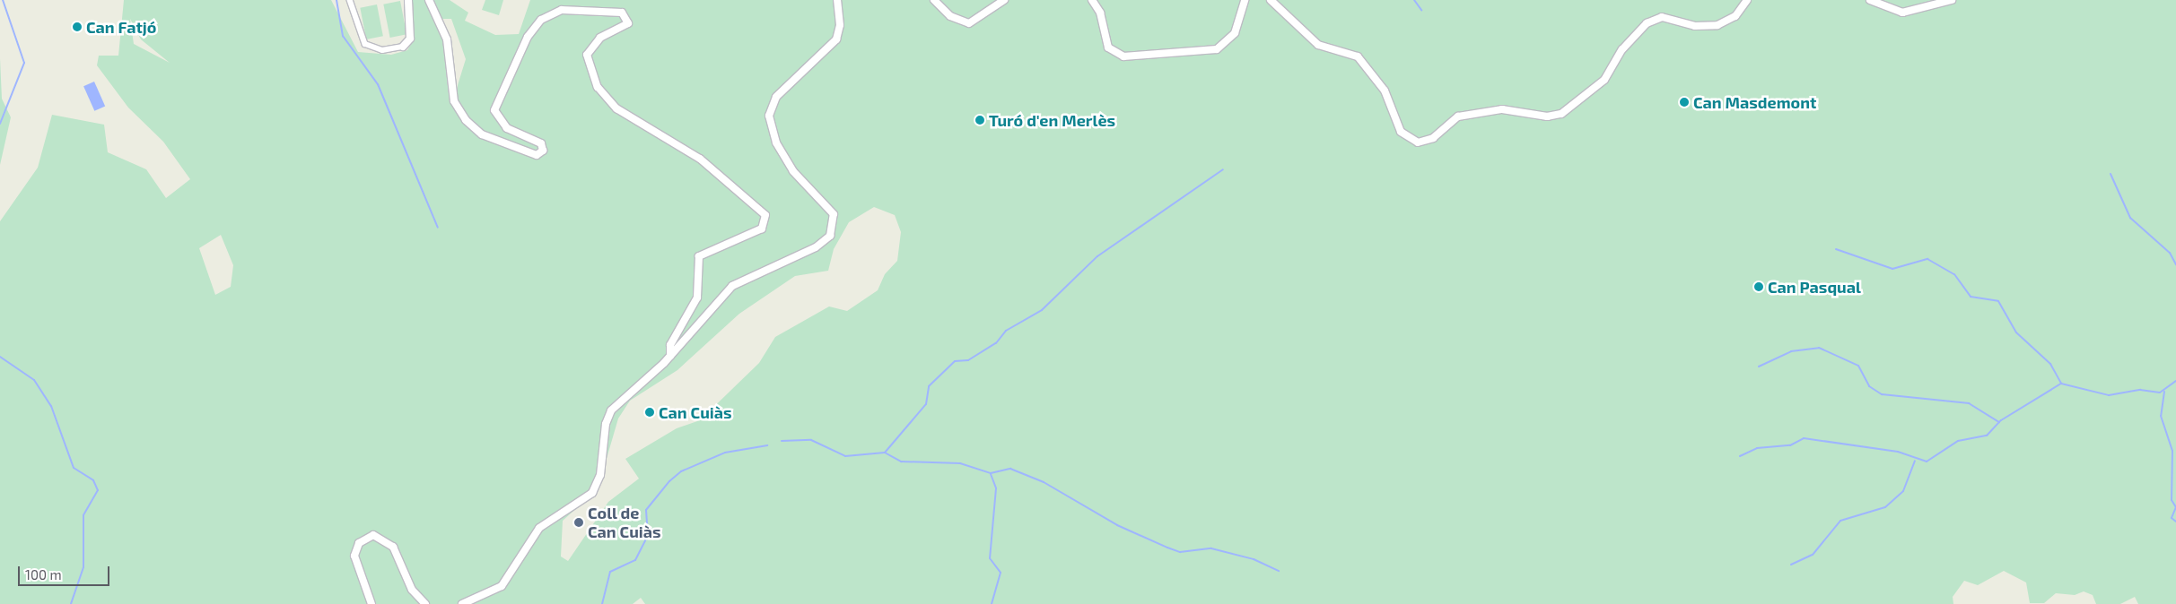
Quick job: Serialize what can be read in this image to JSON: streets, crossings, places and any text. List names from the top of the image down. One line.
{"places":["Can Fatjó","Can Masdemont","Turó d'en Merlès","Can Pasqual","Can Cuiàs","Coll de Can Cuiàs"],"scale_bar":"100 m"}
